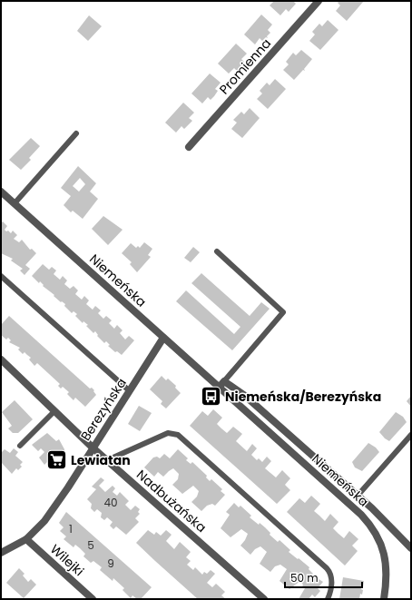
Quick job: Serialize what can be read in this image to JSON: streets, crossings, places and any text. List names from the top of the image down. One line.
{"streets":{"street":["Promienna","Niemeńska","Berezyńska","Nadbużańska","Wilejki"]},"crossings":[["Niemeńska","Berezyńska"],["Berezyńska","Nadbużańska"],["Berezyńska","Wilejki"]],"places":{"bus stop":["Niemeńska/Berezyńska"],"supermarket":["Lewiatan"]},"house_numbers":["40","1","5","9"],"scale_bar":"50 m"}
